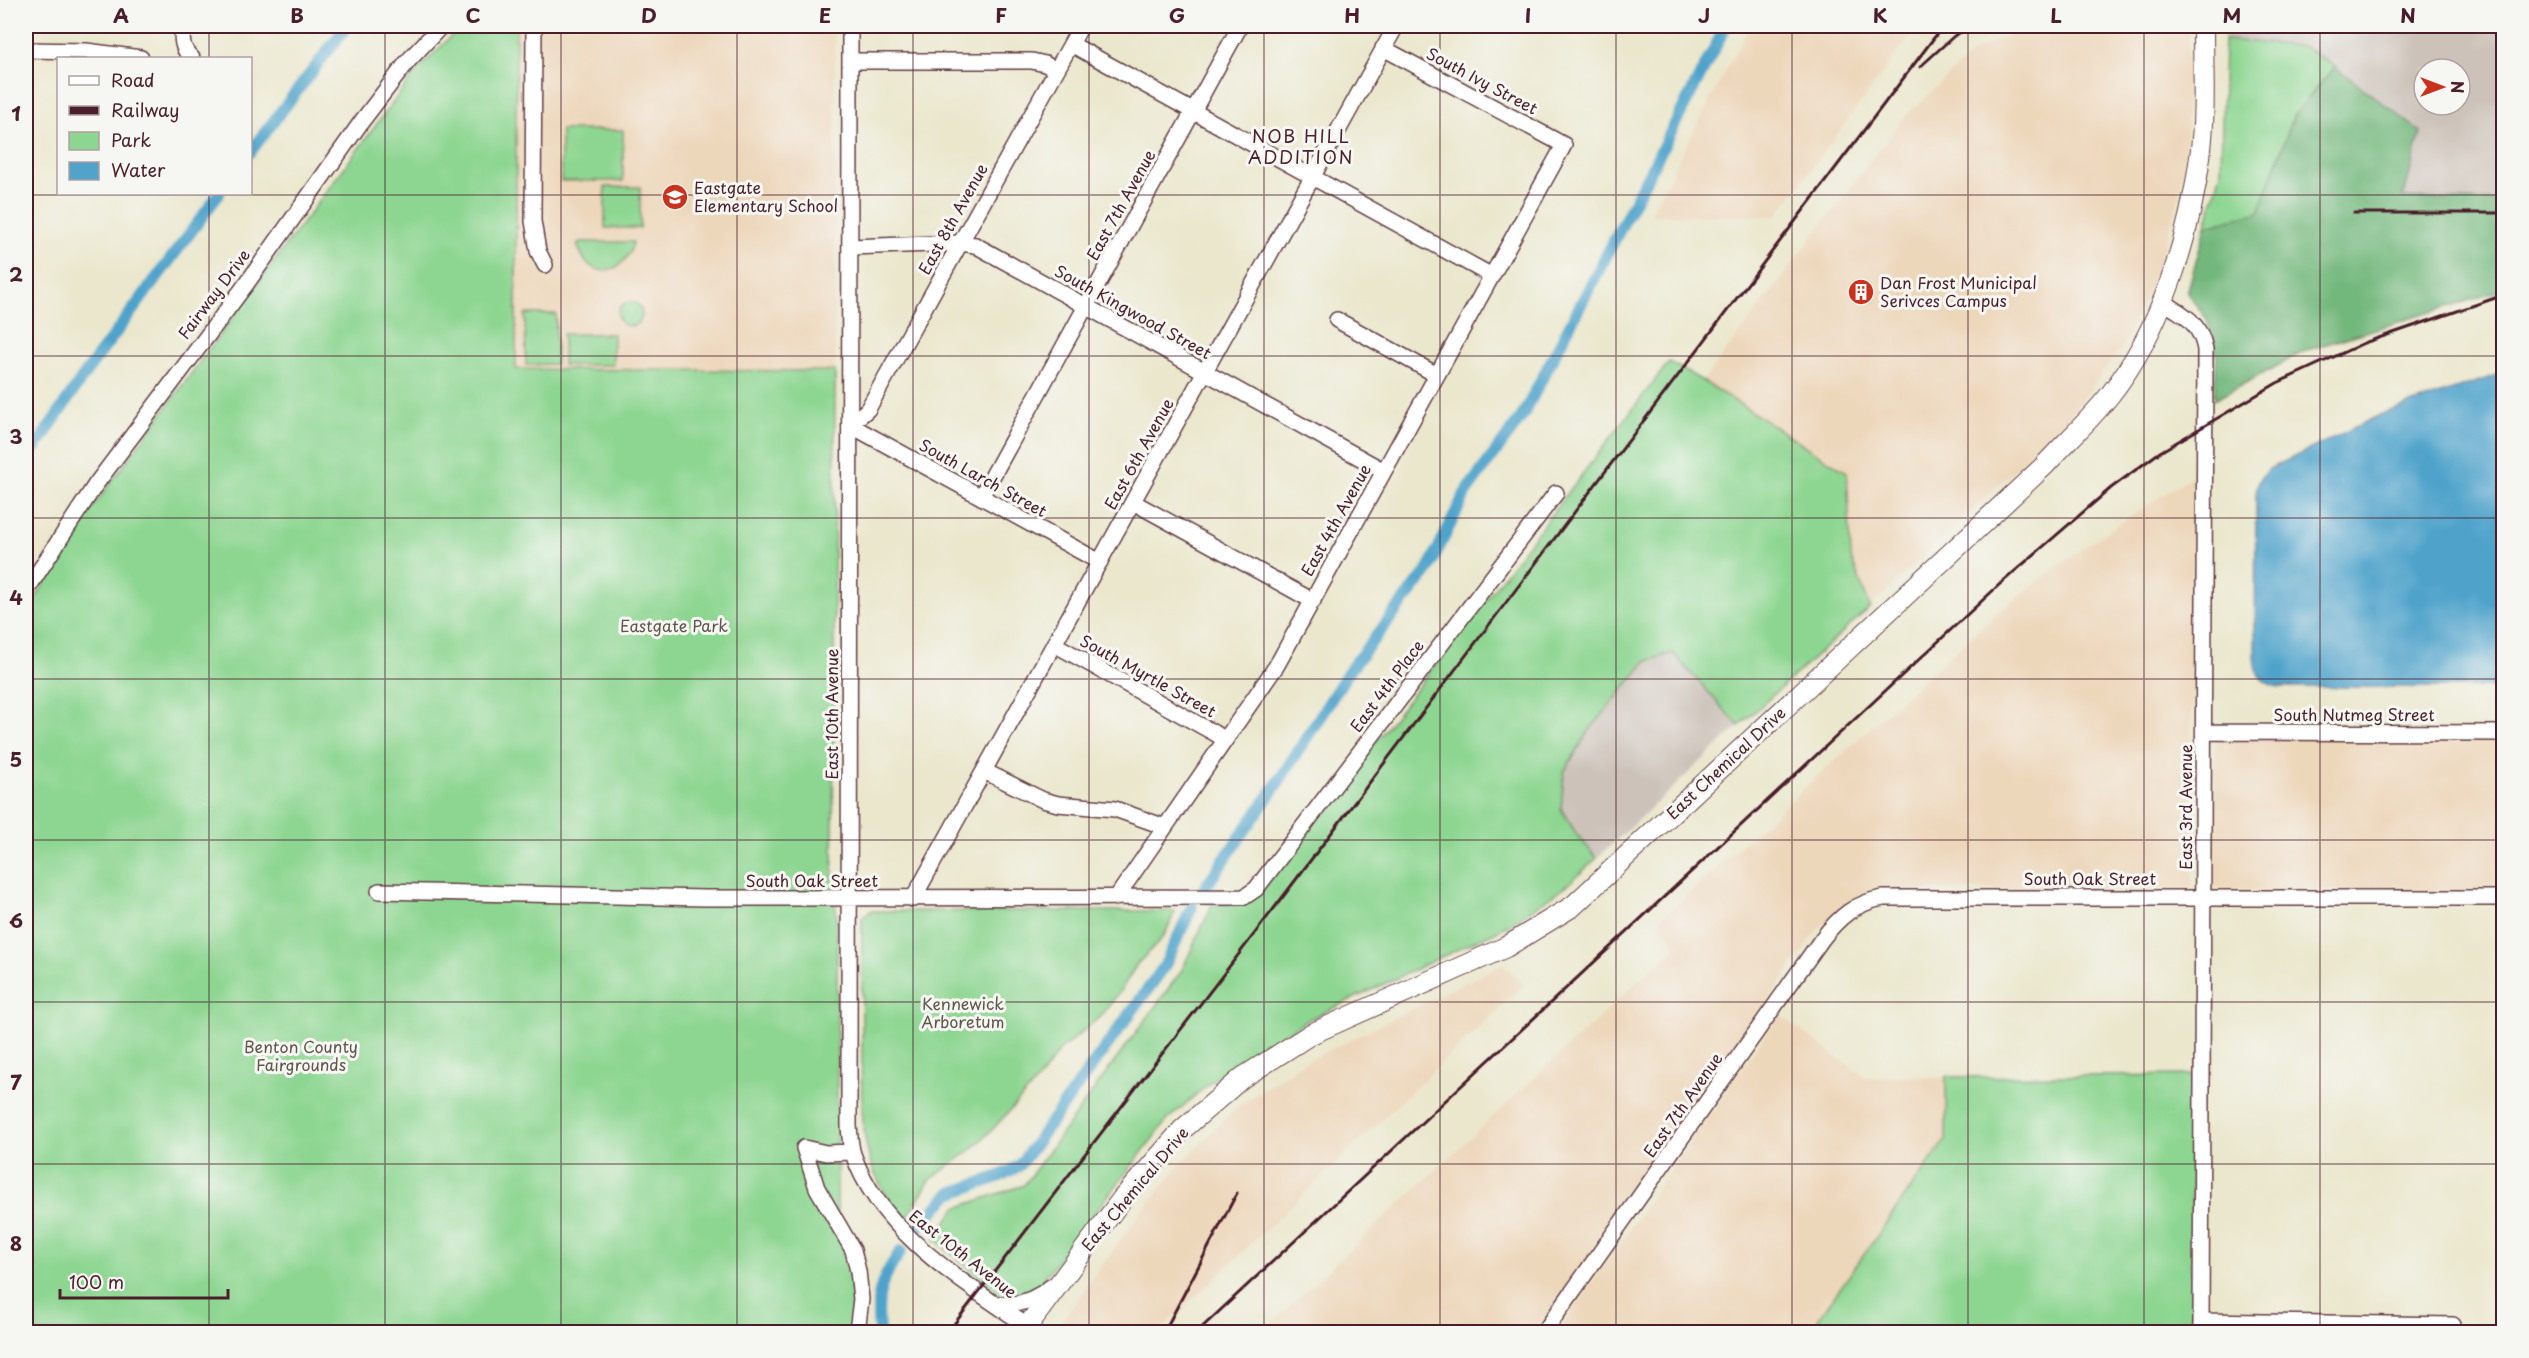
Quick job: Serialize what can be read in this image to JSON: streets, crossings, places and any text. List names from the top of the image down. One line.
{"streets":{"main road":["East Chemical Drive"],"street":["South Ivy Street","East 7th Avenue","East 8th Avenue","Fairway Drive","South Kingwood Street","East 6th Avenue","South Larch Street","East 4th Avenue","South Myrtle Street","East 4th Place","East 10th Avenue","South Nutmeg Street","East 3rd Avenue","South Oak Street"]},"crossings":[["South Ivy Street","East 6th Avenue"],["South Ivy Street","East 4th Avenue"],["East 7th Avenue","South Kingwood Street"],["East 7th Avenue","South Larch Street"],["East 7th Avenue","South Oak Street"],["East 8th Avenue","South Kingwood Street"],["East 8th Avenue","South Larch Street"],["East 8th Avenue","East 10th Avenue"],["South Kingwood Street","East 6th Avenue"],["South Kingwood Street","East 4th Avenue"],["South Kingwood Street","East 10th Avenue"],["East 6th Avenue","South Larch Street"],["East 6th Avenue","South Myrtle Street"],["East 6th Avenue","South Oak Street"],["South Larch Street","East 10th Avenue"],["East 4th Avenue","South Myrtle Street"],["East 4th Avenue","South Oak Street"],["East 4th Place","South Oak Street"],["East 10th Avenue","East Chemical Drive"],["East 10th Avenue","South Oak Street"],["South Nutmeg Street","East 3rd Avenue"],["East Chemical Drive","East 3rd Avenue"],["East 3rd Avenue","South Oak Street"]],"districts":["NOB HILL ADDITION"],"parks":["Eastgate Park","Kennewick Arboretum","Benton County Fairgrounds"],"places":{"school or university":["Eastgate Elementary School"],"building":["Dan Frost Municipal Serivces Campus"]},"legend":["Road","Railway","Park","Water"],"scale_bar":"100 m","north":"right","grid":{"columns":["A","B","C","D","E","F","G","H","I","J","K","L","M","N"],"rows":["1","2","3","4","5","6","7","8"]}}
